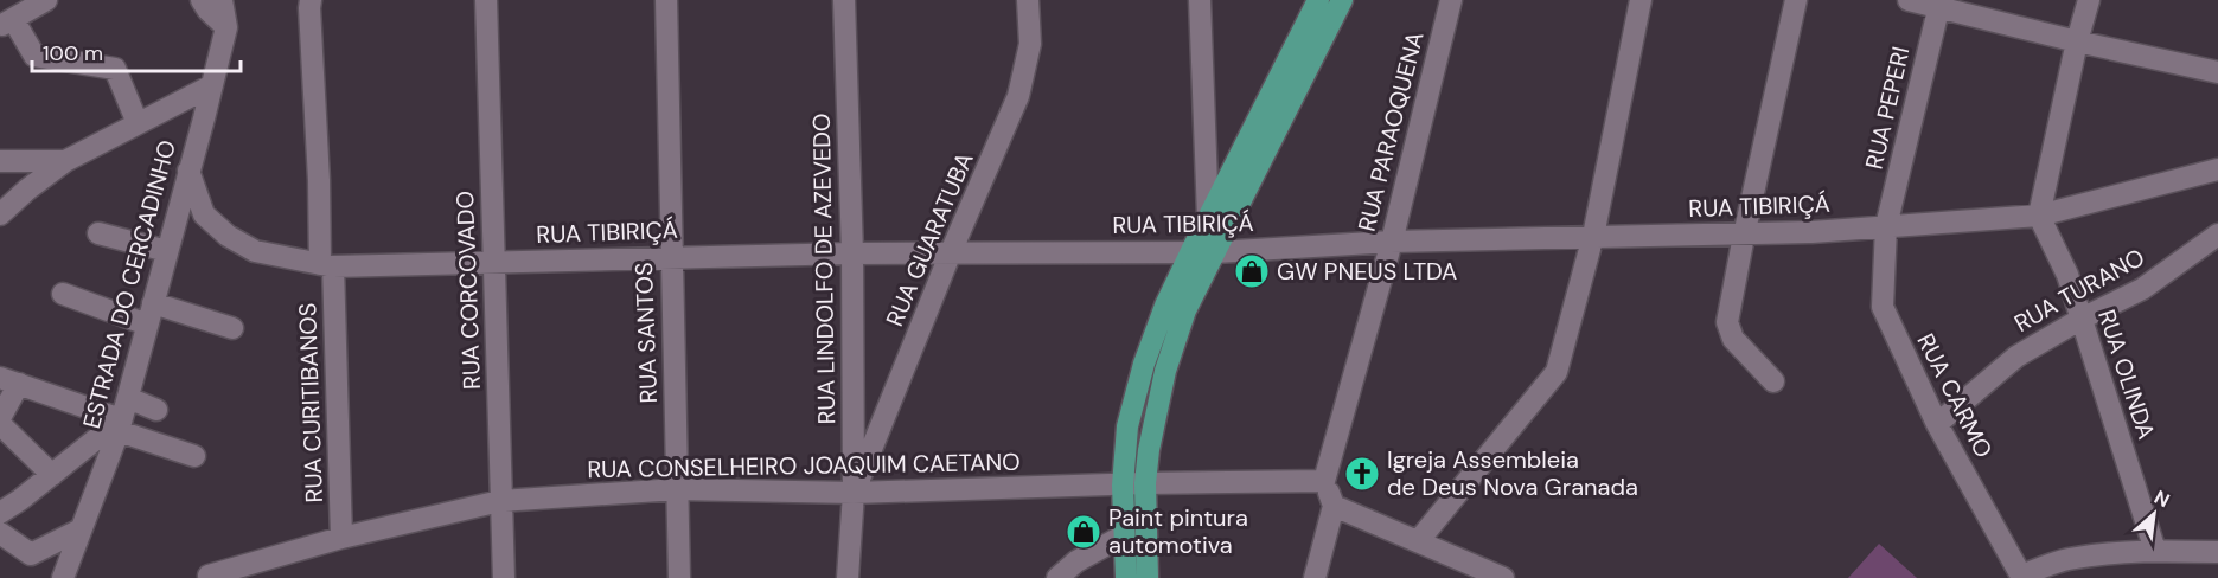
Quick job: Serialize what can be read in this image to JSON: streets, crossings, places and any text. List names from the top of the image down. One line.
{"streets":{"street":["RUA PEPERI","RUA PARAOQUENA","RUA TIBIRIÇÁ","RUA GUARATUBA","RUA LINDOLFO DE AZEVEDO","ESTRADA DO CERCADINHO","RUA CORCOVADO","RUA TURANO","RUA SANTOS","RUA OLINDA","RUA CARMO","RUA CURITIBANOS","RUA CONSELHEIRO JOAQUIM CAETANO"]},"crossings":[["RUA PEPERI","RUA TIBIRIÇÁ"],["RUA PEPERI","RUA CARMO"],["RUA PARAOQUENA","RUA TIBIRIÇÁ"],["RUA PARAOQUENA","RUA CONSELHEIRO JOAQUIM CAETANO"],["RUA TIBIRIÇÁ","RUA GUARATUBA"],["RUA TIBIRIÇÁ","RUA LINDOLFO DE AZEVEDO"],["RUA TIBIRIÇÁ","ESTRADA DO CERCADINHO"],["RUA TIBIRIÇÁ","RUA CORCOVADO"],["RUA TIBIRIÇÁ","RUA SANTOS"],["RUA TIBIRIÇÁ","RUA OLINDA"],["RUA TIBIRIÇÁ","RUA CARMO"],["RUA TIBIRIÇÁ","RUA CURITIBANOS"],["RUA GUARATUBA","RUA LINDOLFO DE AZEVEDO"],["RUA GUARATUBA","RUA CONSELHEIRO JOAQUIM CAETANO"],["RUA LINDOLFO DE AZEVEDO","RUA CONSELHEIRO JOAQUIM CAETANO"],["RUA CORCOVADO","RUA CONSELHEIRO JOAQUIM CAETANO"],["RUA TURANO","RUA OLINDA"],["RUA TURANO","RUA CARMO"],["RUA SANTOS","RUA CONSELHEIRO JOAQUIM CAETANO"],["RUA CURITIBANOS","RUA CONSELHEIRO JOAQUIM CAETANO"]],"places":{"shop":["GW PNEUS LTDA","Paint pintura automotiva"],"church":["Igreja Assembleia de Deus Nova Granada"]},"scale_bar":"100 m","north":"top right"}
